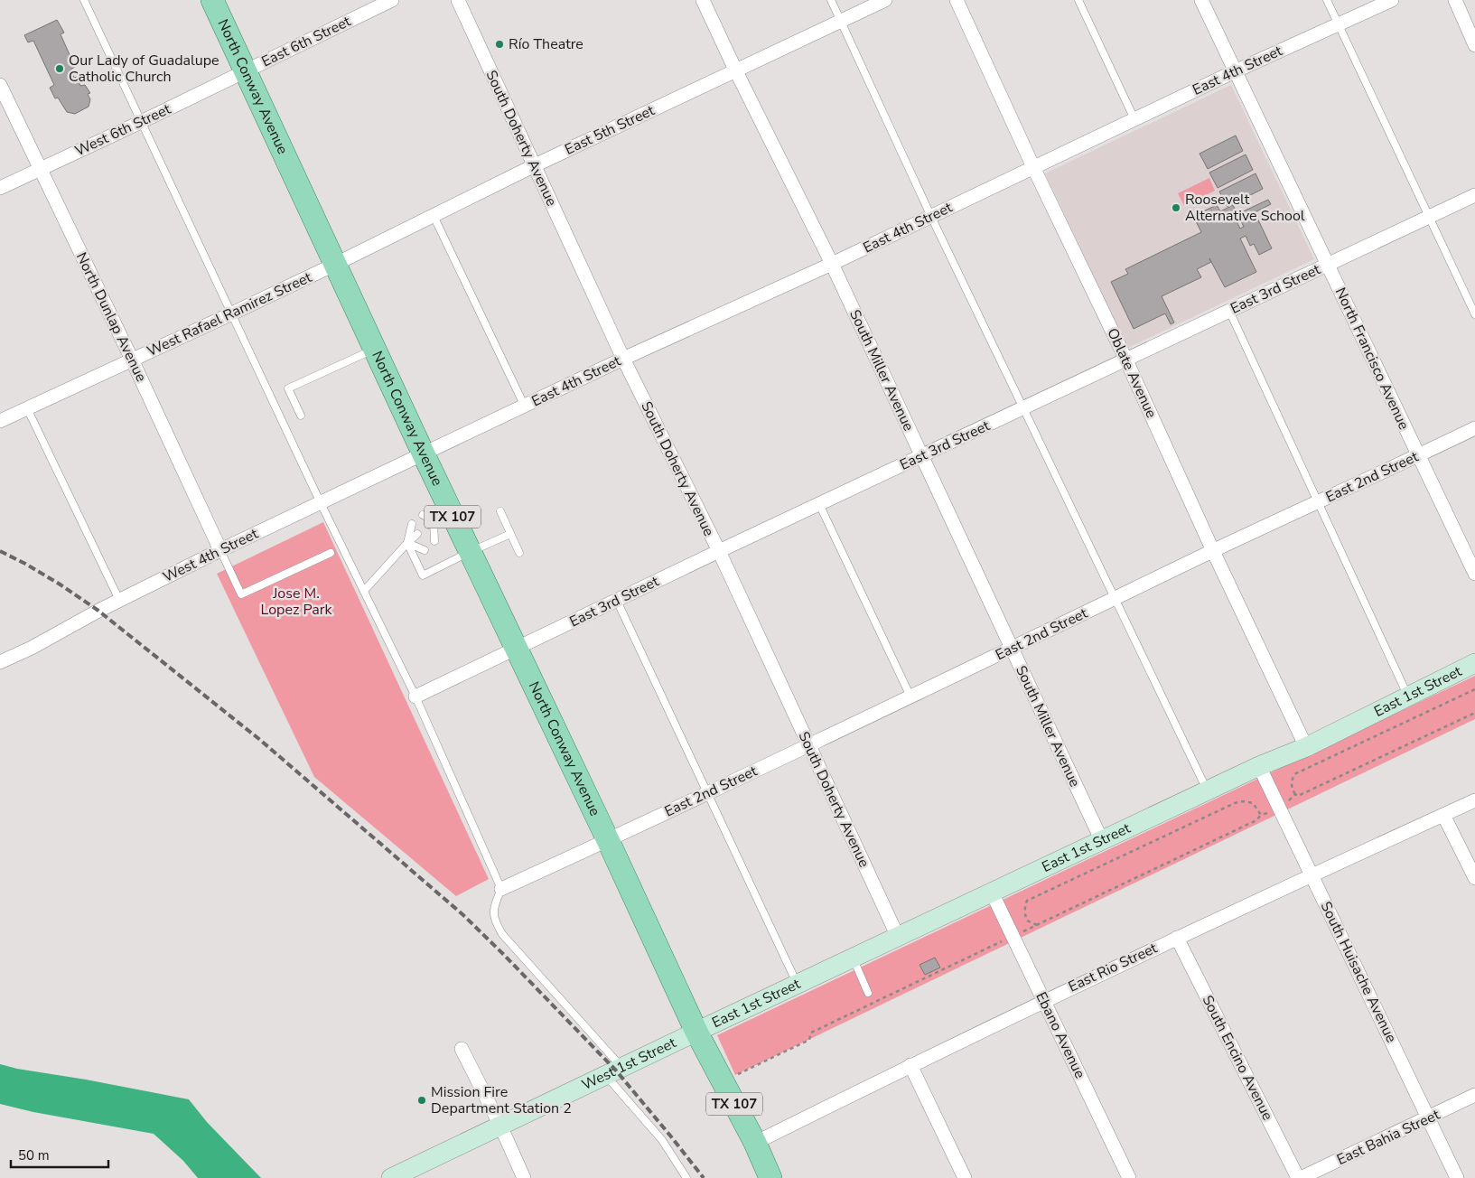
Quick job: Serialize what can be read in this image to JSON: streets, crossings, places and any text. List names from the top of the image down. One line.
{"streets":{"main road":["North Conway Avenue","TX 107"],"street":["East 6th Street","East 4th Street","West 6th Street","East 5th Street","South Doherty Avenue","East 3rd Street","West Rafael Ramirez Street","North Dunlap Avenue","North Francisco Avenue","South Miller Avenue","Oblate Avenue","East 2nd Street","West 4th Street","East 1st Street","East Rio Street","South Huisache Avenue","Ebano Avenue","South Encino Avenue","West 1st Street","East Bahia Street"]},"crossings":[["East 6th Street","North Conway Avenue"],["East 6th Street","West 6th Street"],["East 4th Street","North Conway Avenue"],["East 4th Street","South Doherty Avenue"],["East 4th Street","North Francisco Avenue"],["East 4th Street","South Miller Avenue"],["East 4th Street","Oblate Avenue"],["East 4th Street","West 4th Street"],["North Conway Avenue","West 6th Street"],["North Conway Avenue","East 5th Street"],["North Conway Avenue","East 3rd Street"],["North Conway Avenue","West Rafael Ramirez Street"],["North Conway Avenue","East 2nd Street"],["North Conway Avenue","TX 107"],["North Conway Avenue","West 4th Street"],["North Conway Avenue","East 1st Street"],["North Conway Avenue","West 1st Street"],["West 6th Street","North Dunlap Avenue"],["East 5th Street","South Doherty Avenue"],["East 5th Street","West Rafael Ramirez Street"],["East 5th Street","South Miller Avenue"],["South Doherty Avenue","East 3rd Street"],["South Doherty Avenue","East 2nd Street"],["South Doherty Avenue","East 1st Street"],["East 3rd Street","North Francisco Avenue"],["East 3rd Street","South Miller Avenue"],["East 3rd Street","Oblate Avenue"],["West Rafael Ramirez Street","North Dunlap Avenue"],["North Dunlap Avenue","West 4th Street"],["North Francisco Avenue","East 2nd Street"],["South Miller Avenue","East 2nd Street"],["South Miller Avenue","East 1st Street"],["Oblate Avenue","East 2nd Street"],["Oblate Avenue","East 1st Street"],["TX 107","East 1st Street"],["TX 107","East Rio Street"],["TX 107","West 1st Street"],["East 1st Street","South Huisache Avenue"],["East 1st Street","Ebano Avenue"],["East 1st Street","West 1st Street"],["East Rio Street","South Huisache Avenue"],["East Rio Street","Ebano Avenue"],["East Rio Street","South Encino Avenue"],["South Huisache Avenue","East Bahia Street"],["South Encino Avenue","East Bahia Street"]],"parks":["Jose M. Lopez Park"],"places":["Río Theatre","Our Lady of Guadalupe Catholic Church","Roosevelt Alternative School","Mission Fire Department Station 2"],"scale_bar":"50 m"}
